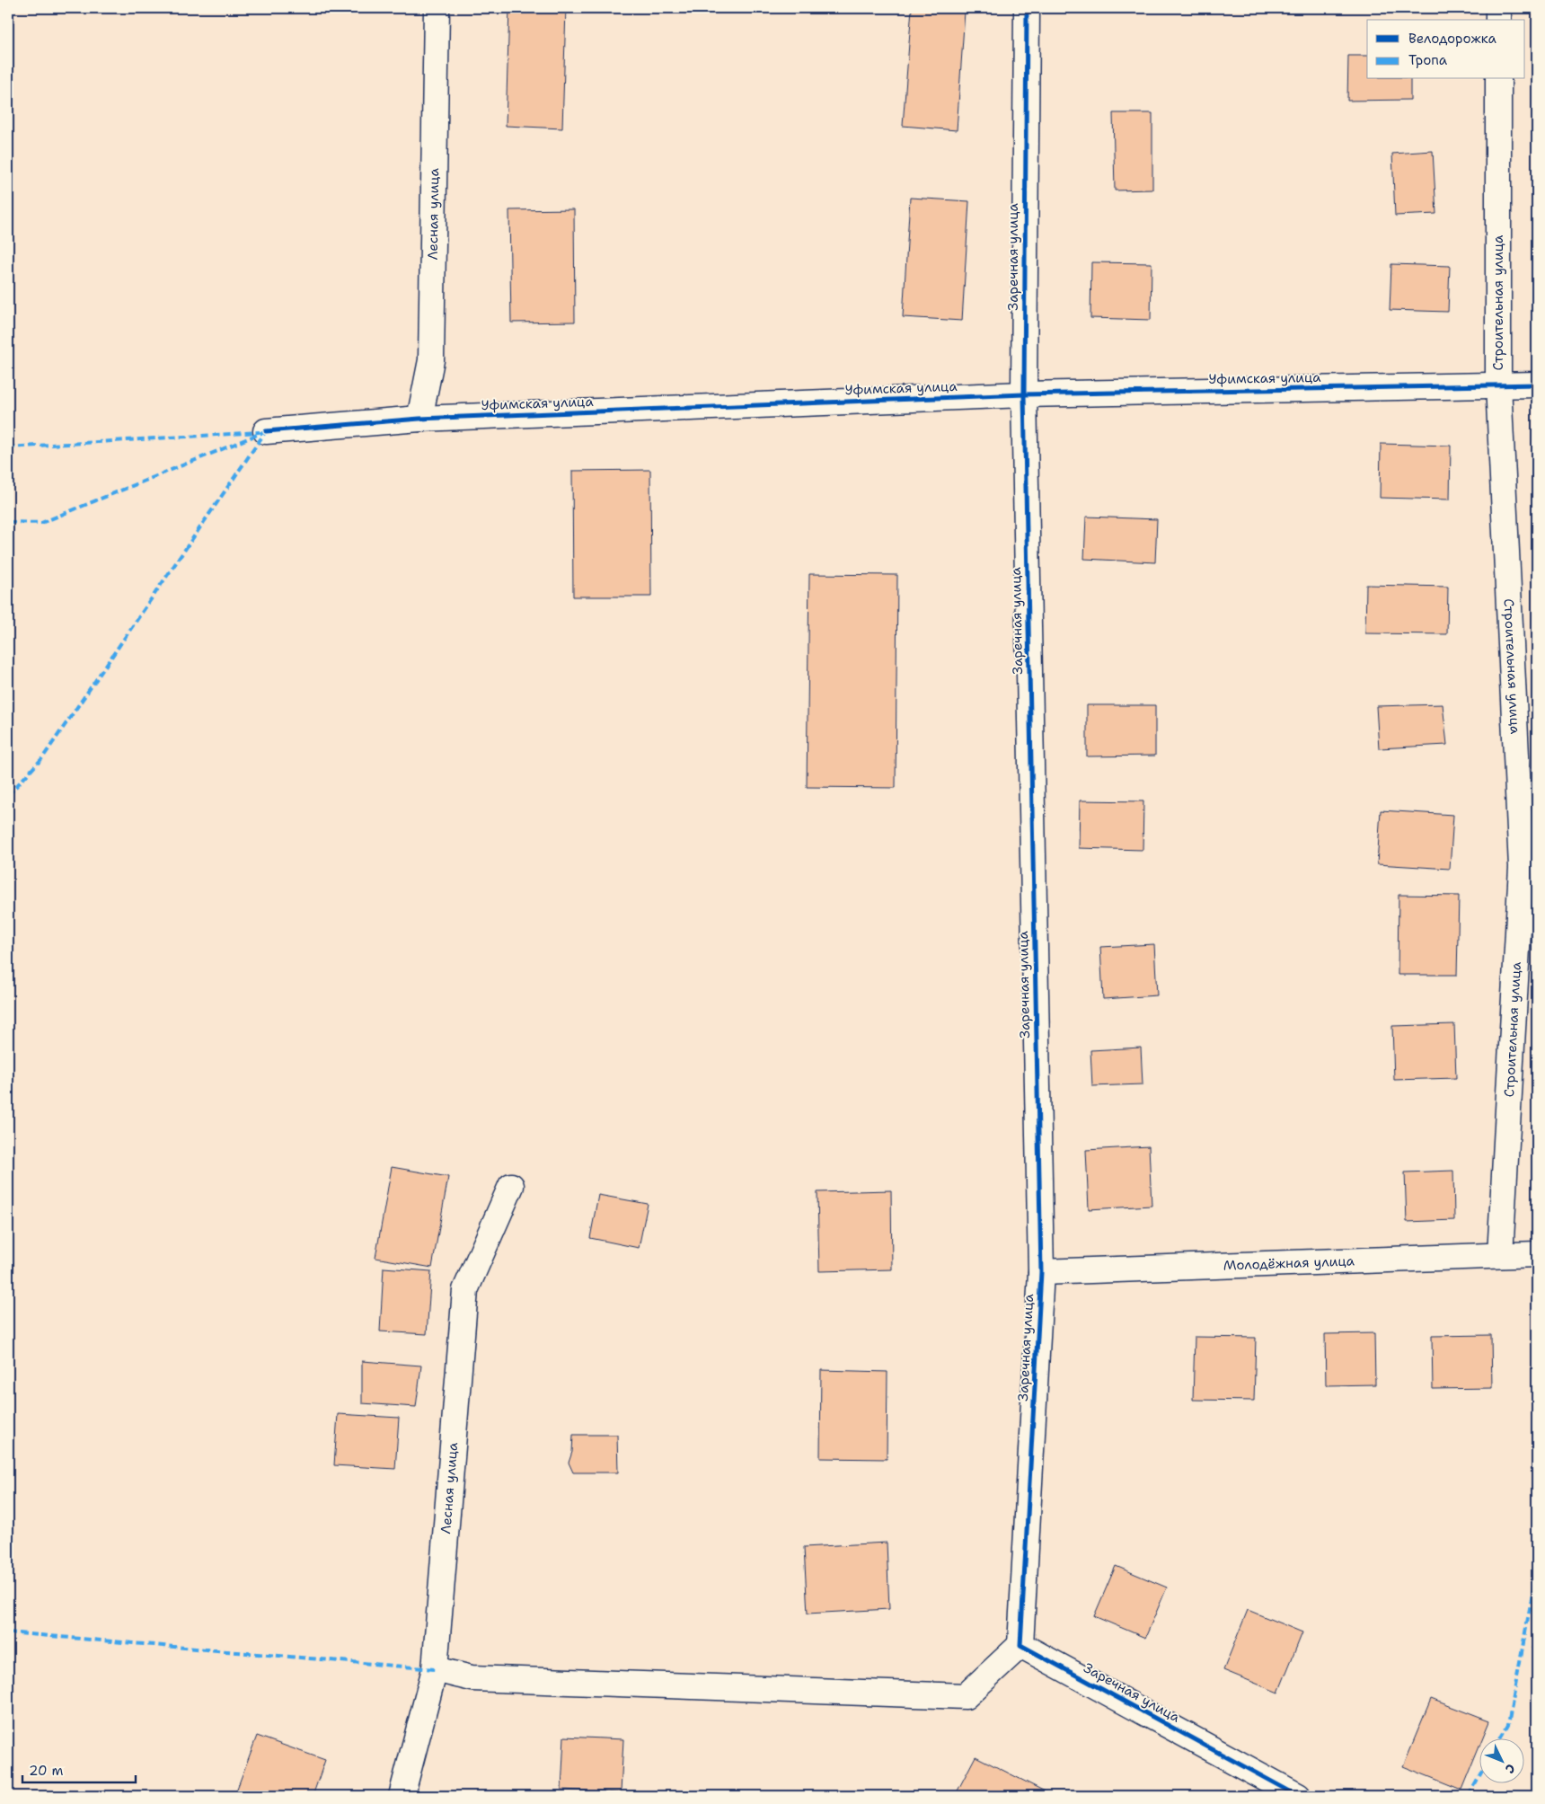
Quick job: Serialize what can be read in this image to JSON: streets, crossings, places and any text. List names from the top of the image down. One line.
{"streets":{"street":["Лесная улица","Заречная улица","Строительная улица","Уфимская улица","Молодёжная улица"]},"crossings":[["Лесная улица","Уфимская улица"],["Заречная улица","Уфимская улица"],["Заречная улица","Молодёжная улица"],["Строительная улица","Уфимская улица"],["Строительная улица","Молодёжная улица"]],"legend":["Велодорожка","Тропа"],"scale_bar":"20 m","north":"bottom right"}
